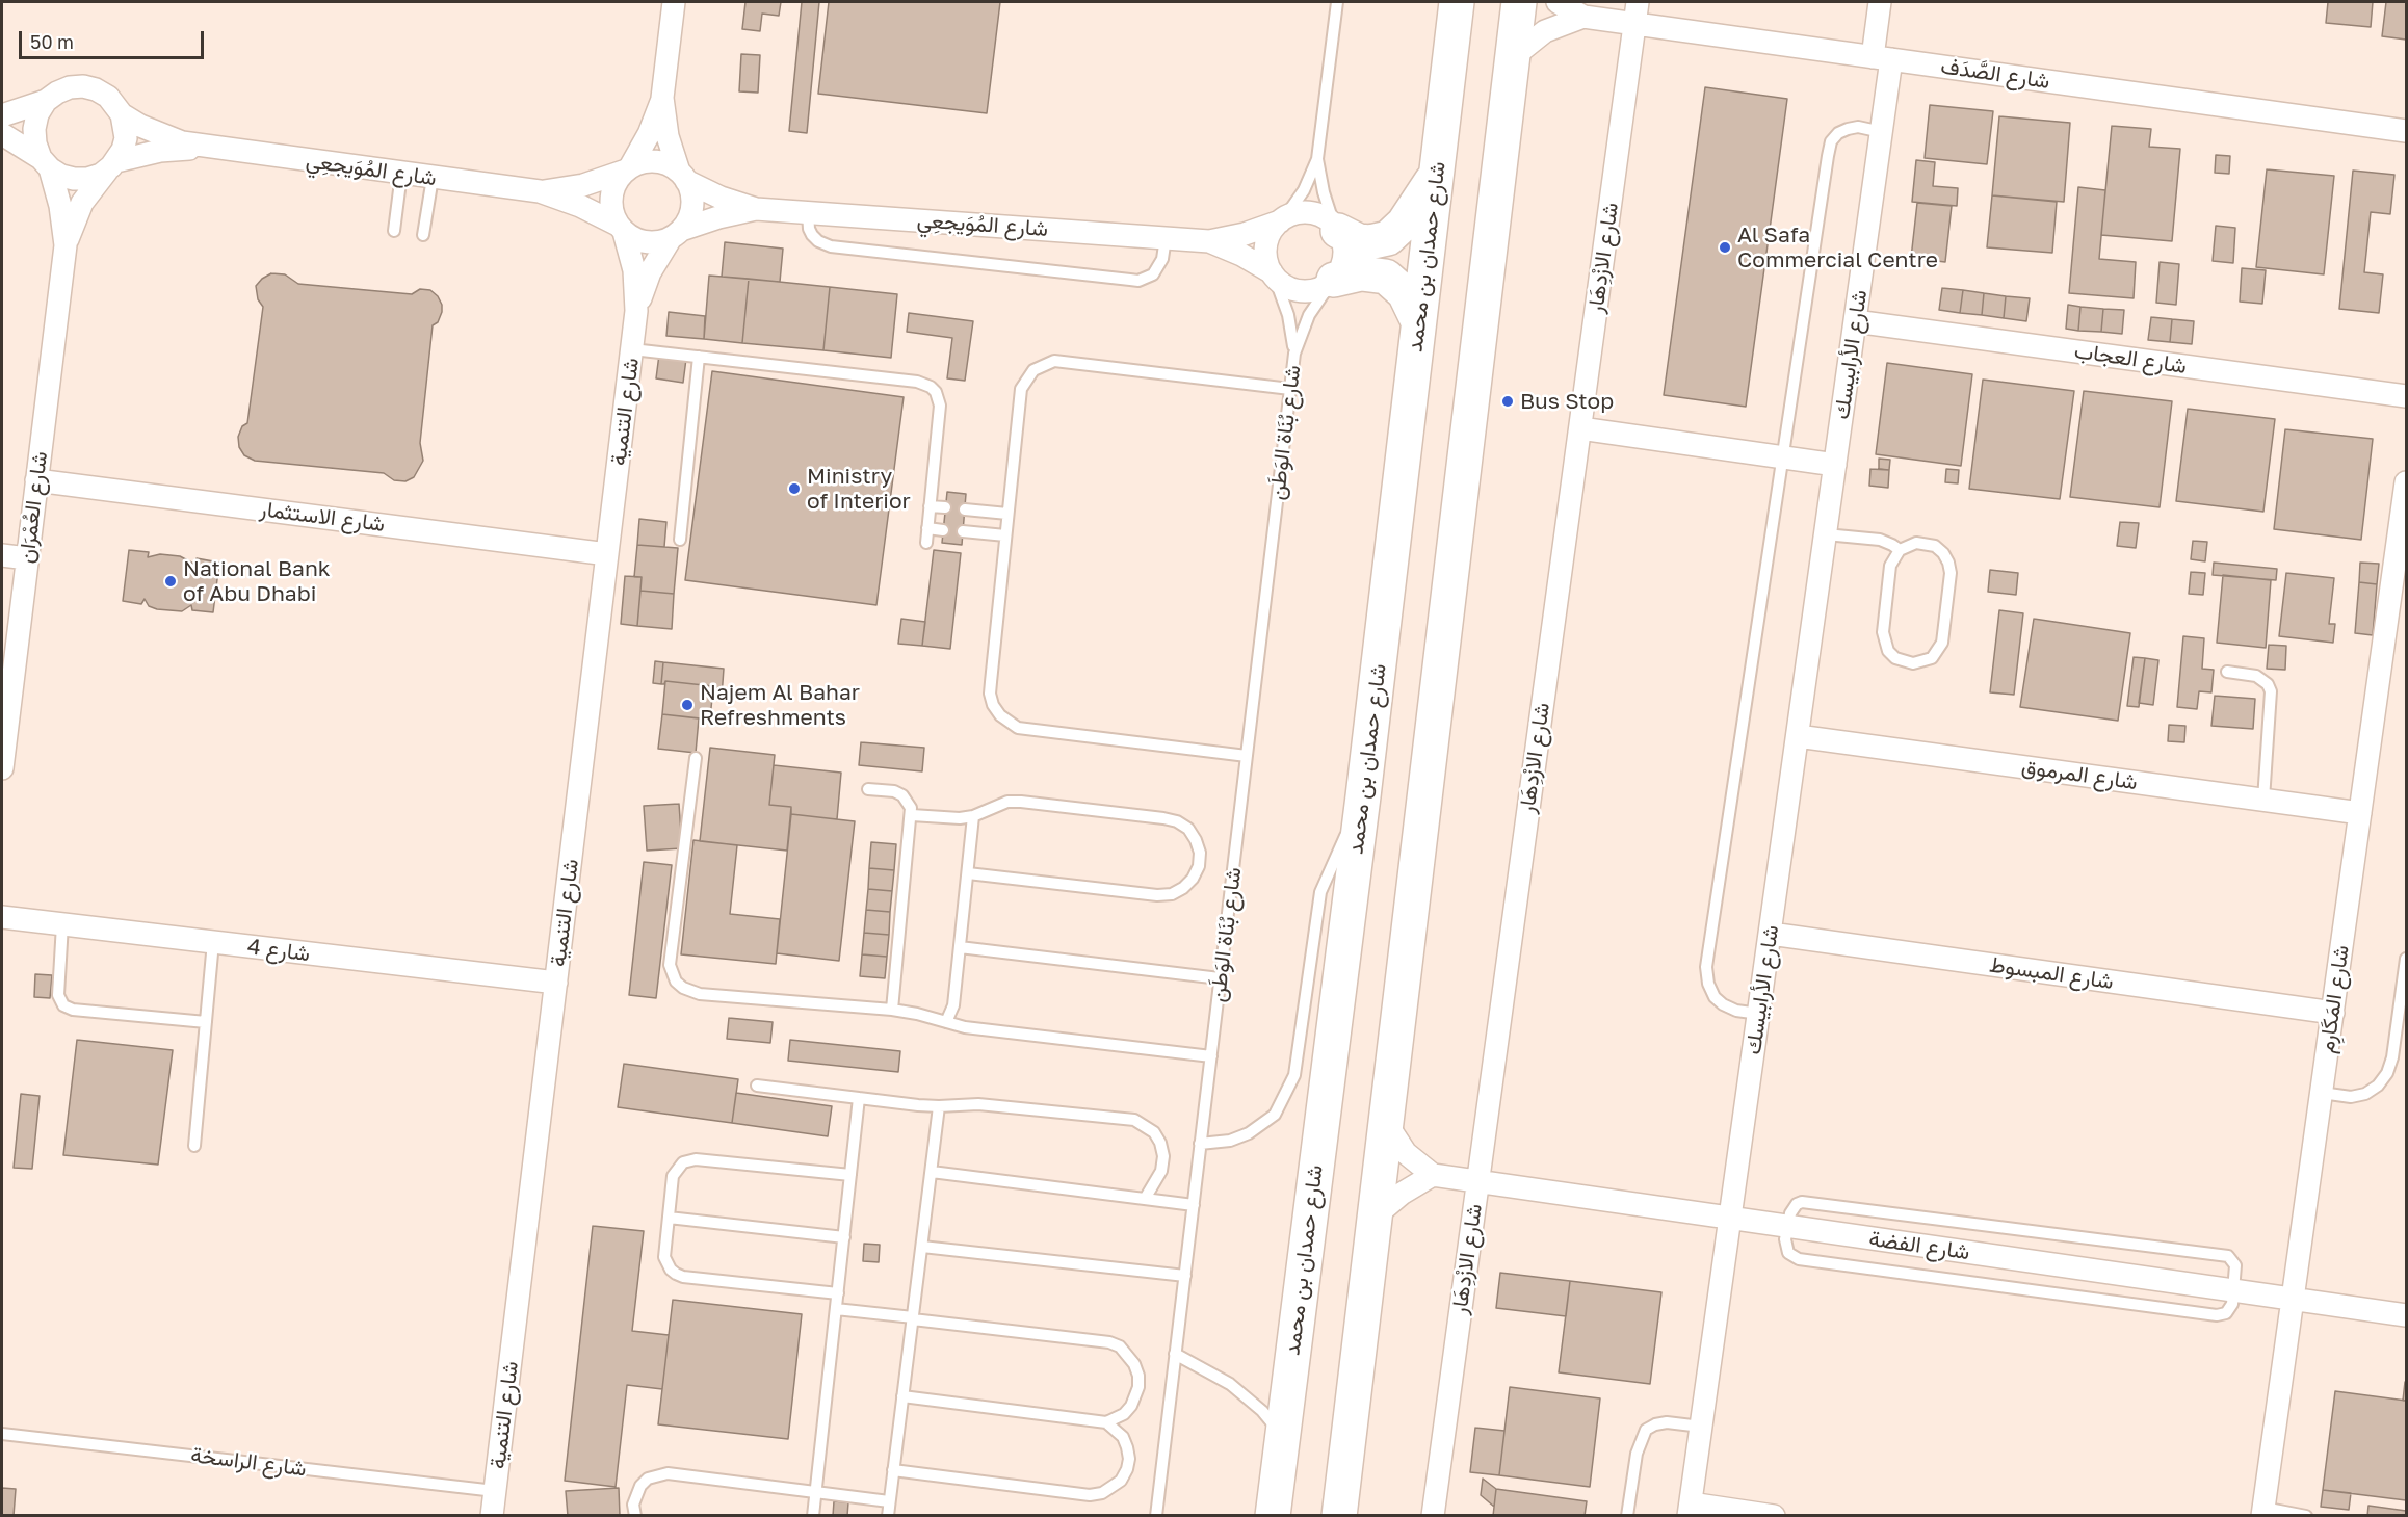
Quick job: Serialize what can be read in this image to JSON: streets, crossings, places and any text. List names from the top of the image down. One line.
{"streets":{"main road":["شارع حمدان بن محمد"],"street":["شارع الصَّدَف","شارع المُوَيجعِي","شارع الازْدِهَار","شارع الأرابيسك","شارع العجاب","شارع التنمية","شارع العُمْرَان","شارع الاستثمار","شارع المرموق","شارع 4","شارع المبسوط","شارع المَكَارِم","شارع الفضة"],"lane":["شارع بُنَاة الوَطَن","شارع الراسخة"]},"crossings":[["شارع الصَّدَف","شارع الازْدِهَار"],["شارع الصَّدَف","شارع الأرابيسك"],["شارع المُوَيجعِي","شارع التنمية"],["شارع المُوَيجعِي","شارع بُنَاة الوَطَن"],["شارع المُوَيجعِي","شارع العُمْرَان"],["شارع الازْدِهَار","شارع الفضة"],["شارع الأرابيسك","شارع العجاب"],["شارع الأرابيسك","شارع المرموق"],["شارع الأرابيسك","شارع المبسوط"],["شارع الأرابيسك","شارع الفضة"],["شارع التنمية","شارع الاستثمار"],["شارع التنمية","شارع 4"],["شارع التنمية","شارع الراسخة"],["شارع العُمْرَان","شارع الاستثمار"],["شارع المرموق","شارع المَكَارِم"],["شارع المبسوط","شارع المَكَارِم"],["شارع المَكَارِم","شارع الفضة"]],"places":["Al Safa Commercial Centre","Bus Stop","Ministry of Interior","National Bank of Abu Dhabi","Najem Al Bahar Refreshments"],"scale_bar":"50 m"}
